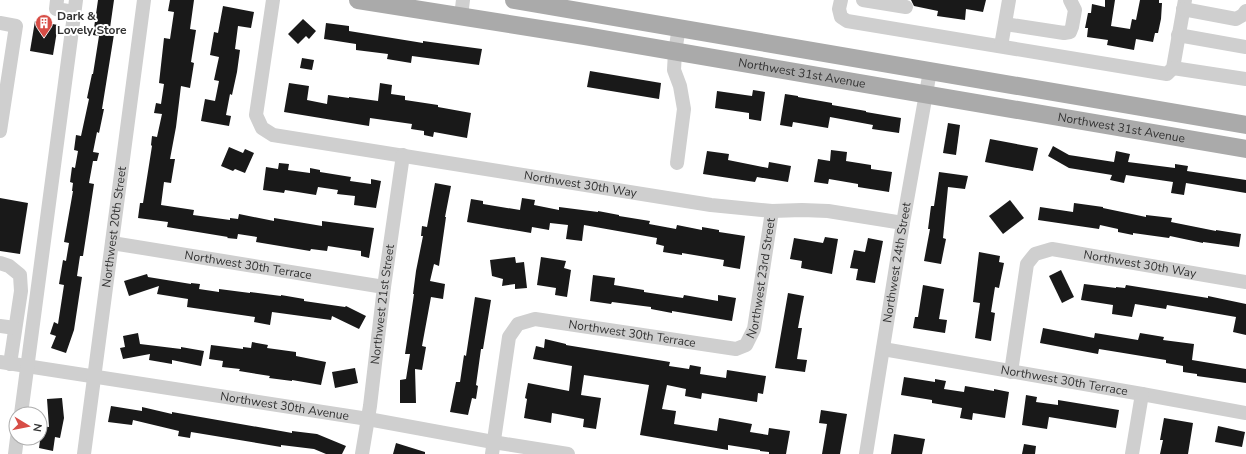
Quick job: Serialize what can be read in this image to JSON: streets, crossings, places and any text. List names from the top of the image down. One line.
{"streets":{"main road":["Northwest 31st Avenue"],"street":["Northwest 30th Way","Northwest 20th Street","Northwest 24th Street","Northwest 30th Terrace","Northwest 23rd Street","Northwest 21st Street","Northwest 30th Avenue"]},"crossings":[["Northwest 31st Avenue","Northwest 24th Street"],["Northwest 30th Way","Northwest 24th Street"],["Northwest 30th Way","Northwest 30th Terrace"],["Northwest 30th Way","Northwest 23rd Street"],["Northwest 30th Way","Northwest 21st Street"],["Northwest 20th Street","Northwest 30th Terrace"],["Northwest 20th Street","Northwest 30th Avenue"],["Northwest 24th Street","Northwest 30th Terrace"],["Northwest 30th Terrace","Northwest 23rd Street"],["Northwest 30th Terrace","Northwest 21st Street"],["Northwest 30th Terrace","Northwest 30th Avenue"],["Northwest 21st Street","Northwest 30th Avenue"]],"places":{"building":["Dark & Lovely Store"]},"north":"right"}
